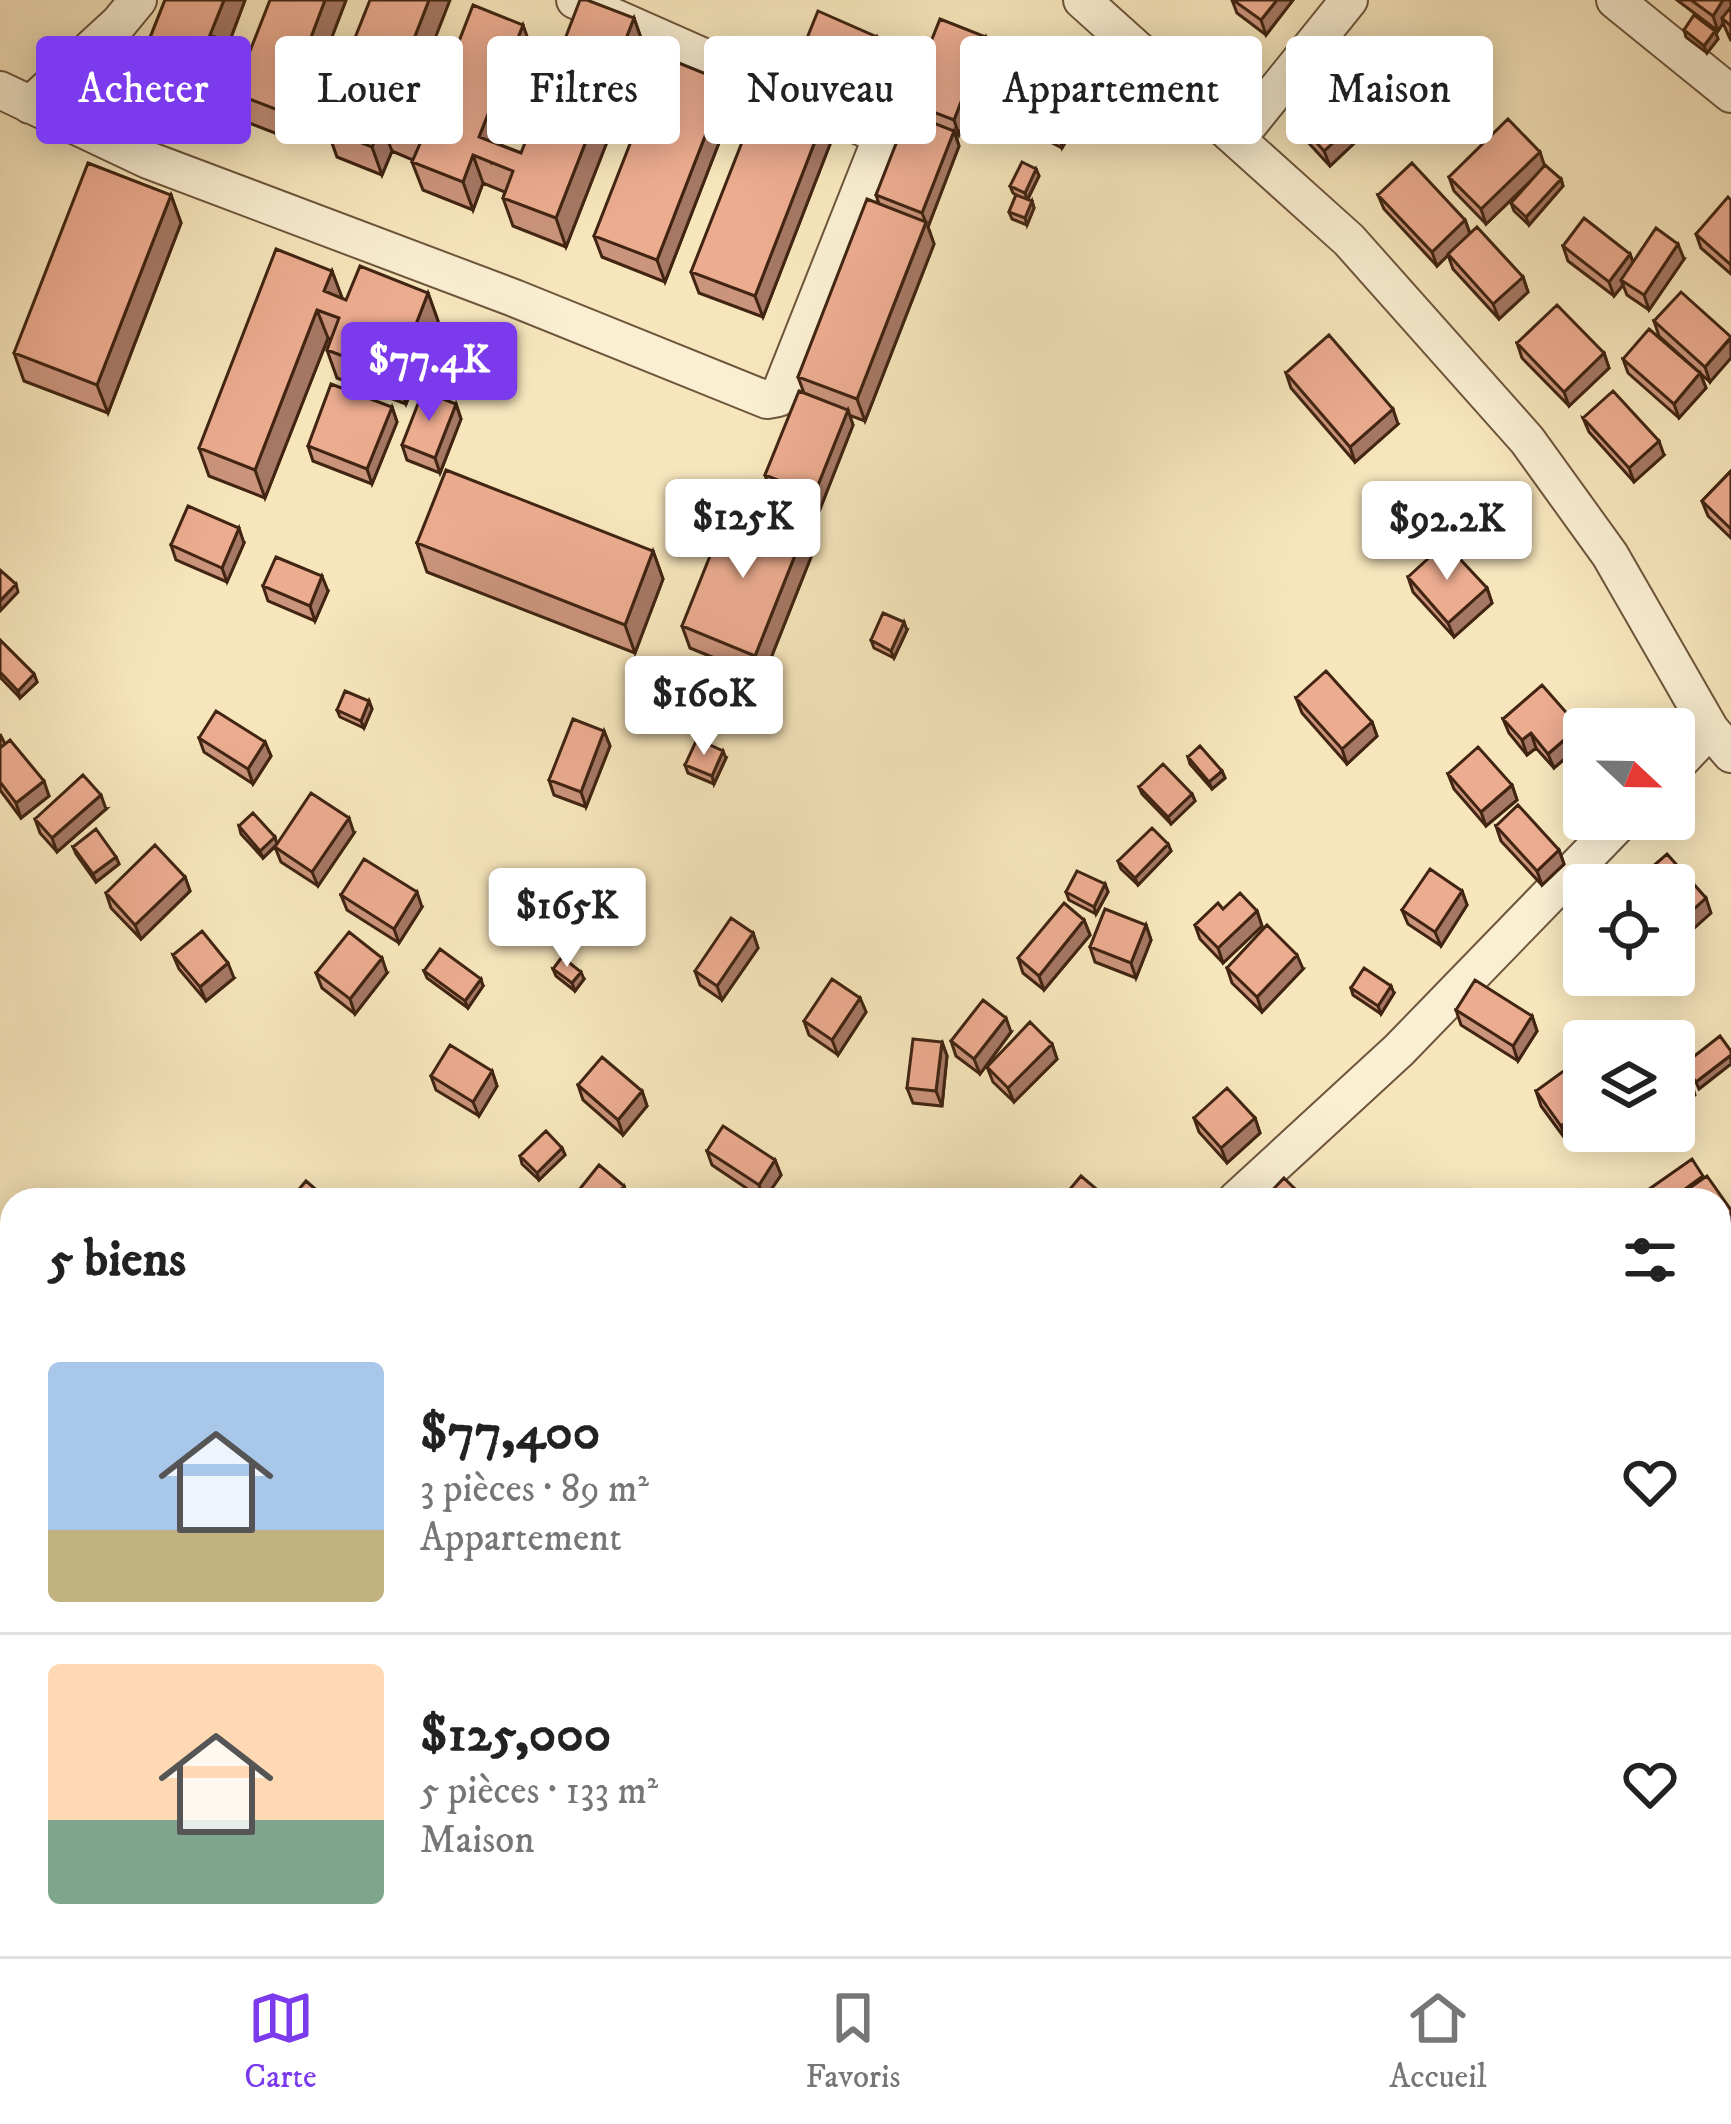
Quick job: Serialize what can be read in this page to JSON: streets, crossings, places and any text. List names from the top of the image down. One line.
{"north":"right","page":{"chip":["Acheter","Louer","Filtres","Nouveau","Appartement","Maison"],"price":["$77.4K","$125K","$92.2K","$160K","$165K"],"heading":"5 biens","list":[{"name":"$77,400","note":"3 pièces · 89 m² · Appartement"},{"name":"$125,000","note":"5 pièces · 133 m² · Maison"}],"tabs":["Carte","Favoris","Accueil"]}}
